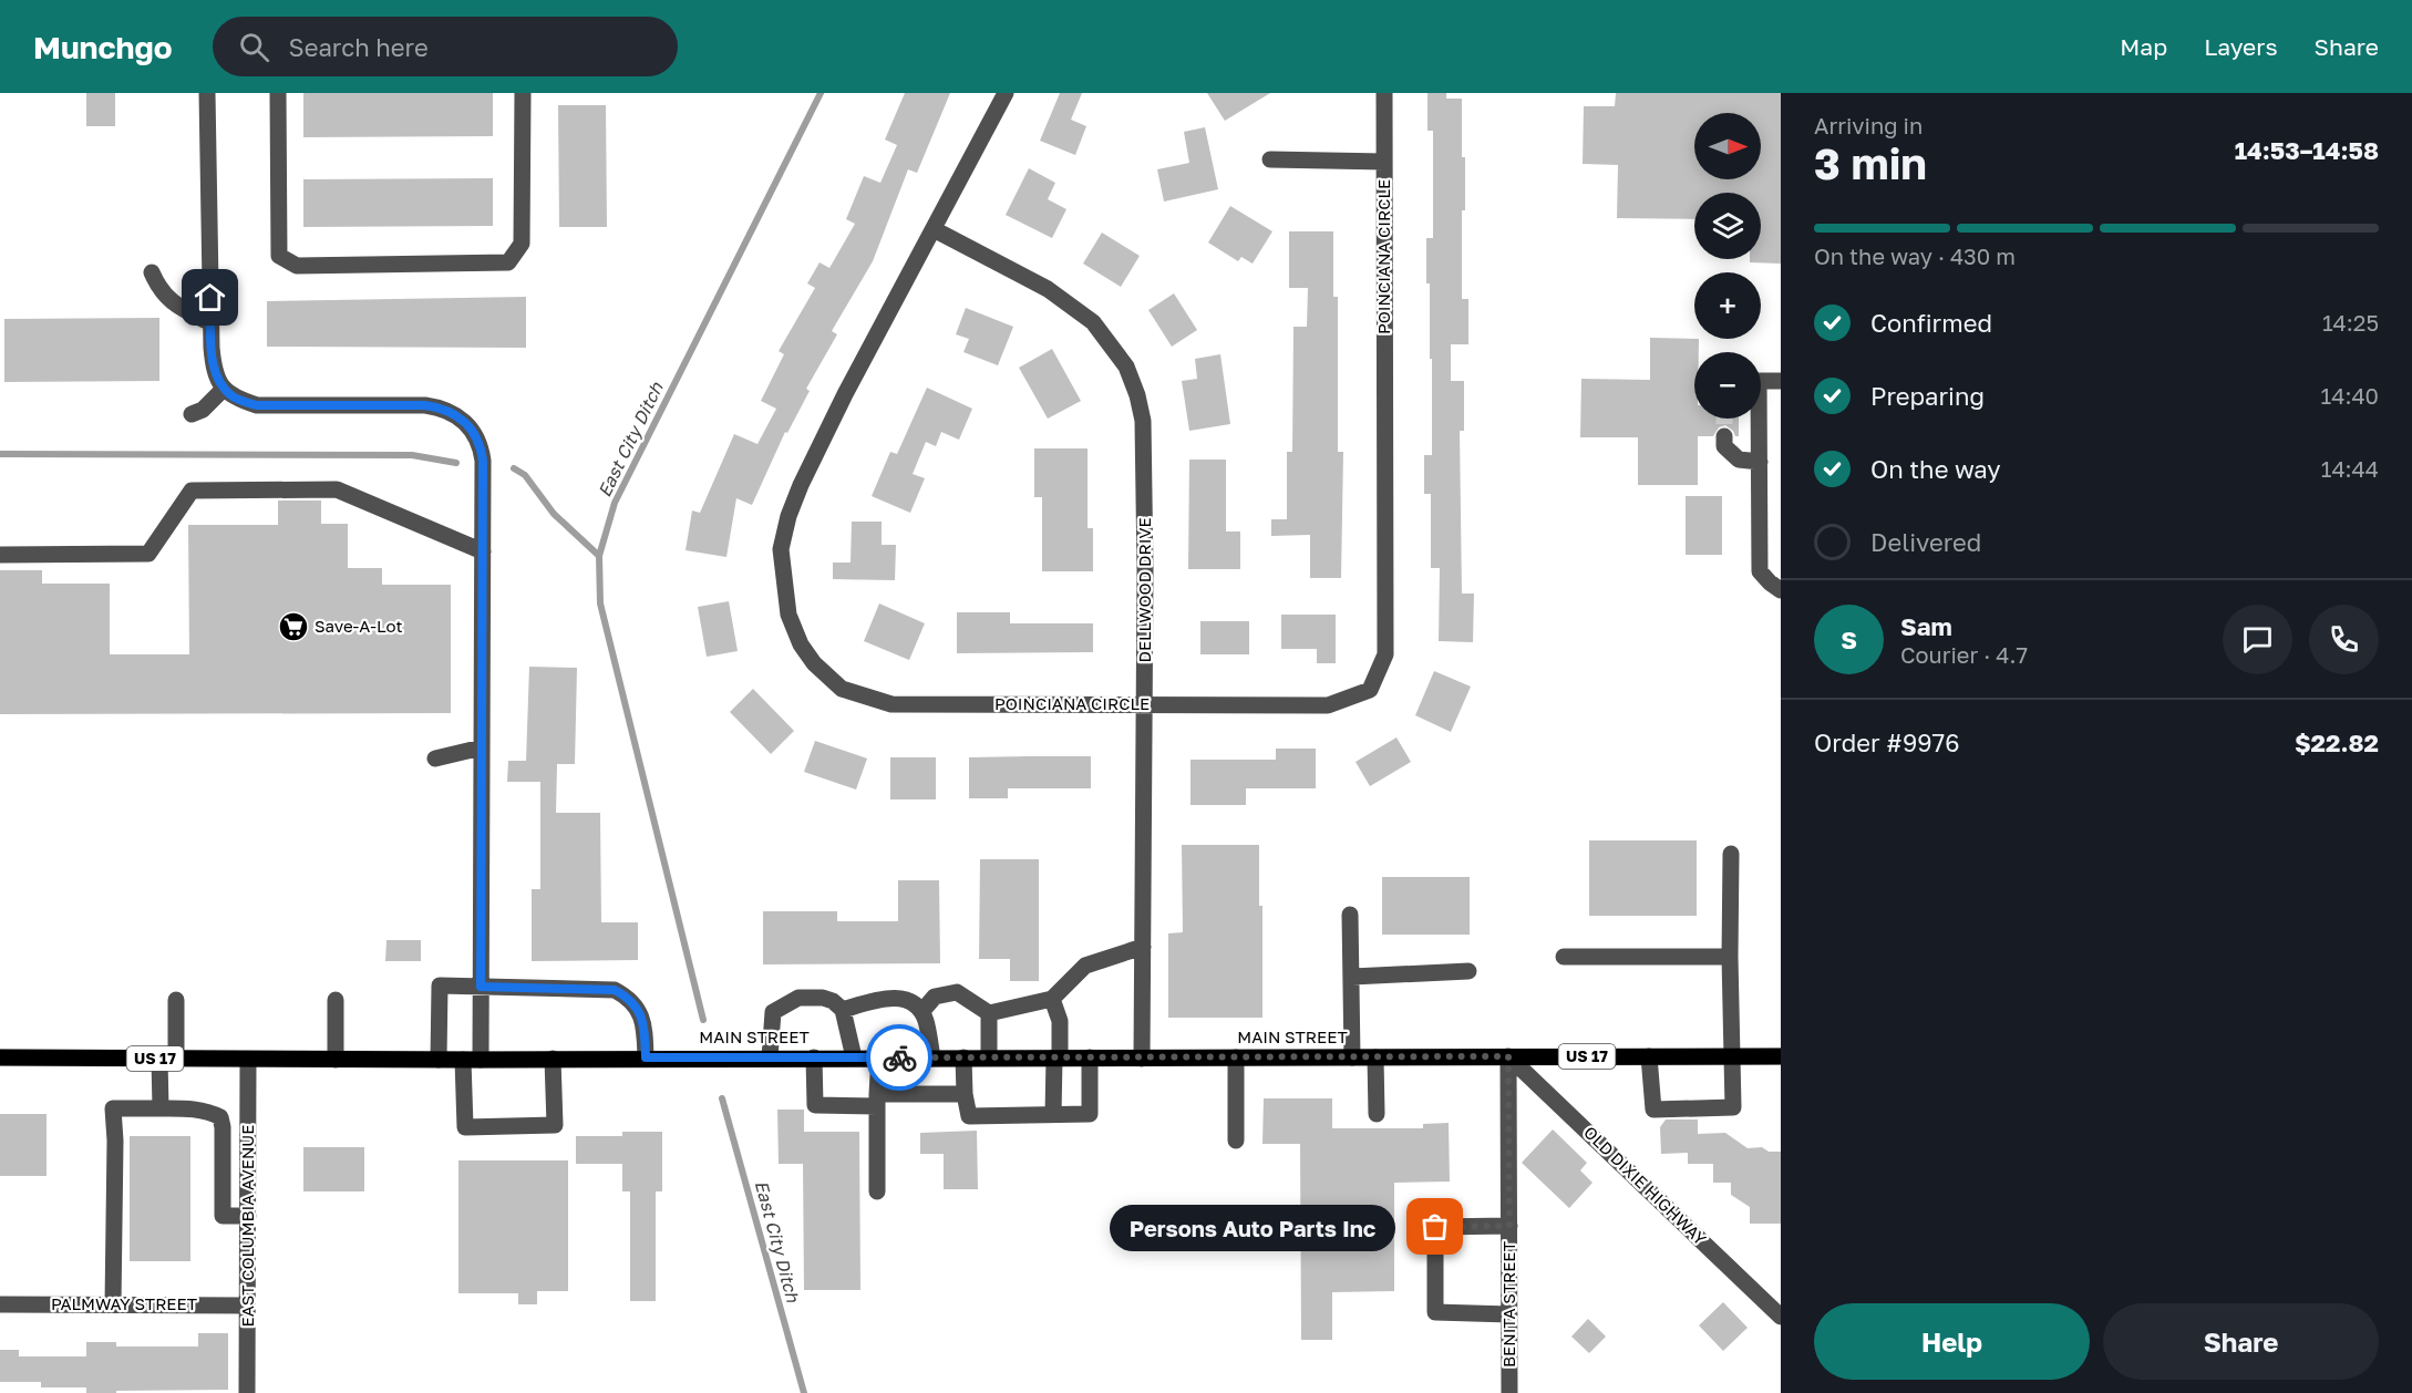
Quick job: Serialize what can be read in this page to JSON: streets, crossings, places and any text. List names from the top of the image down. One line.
{"streets":{"main road":["MAIN STREET","US 17"],"street":["POINCIANA CIRCLE","DELLWOOD DRIVE","OLD DIXIE HIGHWAY","EAST COLUMBIA AVENUE","PALMWAY STREET","BENITA STREET"]},"crossings":[["POINCIANA CIRCLE","DELLWOOD DRIVE"],["DELLWOOD DRIVE","MAIN STREET"],["MAIN STREET","US 17"],["MAIN STREET","OLD DIXIE HIGHWAY"],["MAIN STREET","EAST COLUMBIA AVENUE"],["MAIN STREET","BENITA STREET"],["US 17","OLD DIXIE HIGHWAY"],["US 17","BENITA STREET"],["OLD DIXIE HIGHWAY","BENITA STREET"],["EAST COLUMBIA AVENUE","PALMWAY STREET"]],"water":["East City Ditch"],"places":{"supermarket":["Save-A-Lot"],"other":["Persons Auto Parts Inc"]},"north":"right","page":{"header":"Munchgo","search":"Search here","nav":["Map","Layers","Share"],"heading":["3 min","Arriving in","14:53–14:58"],"panel":["Sam","Courier · 4.7","Order #9976","$22.82"],"map_buttons":["+","−"],"bar":"On the way · 430 m","list":[["Confirmed","14:25"],["Preparing","14:40"],["On the way","14:44"],"Delivered"],"round":"S","bubble":"Persons Auto Parts Inc","buttons":["Help","Share"]}}
